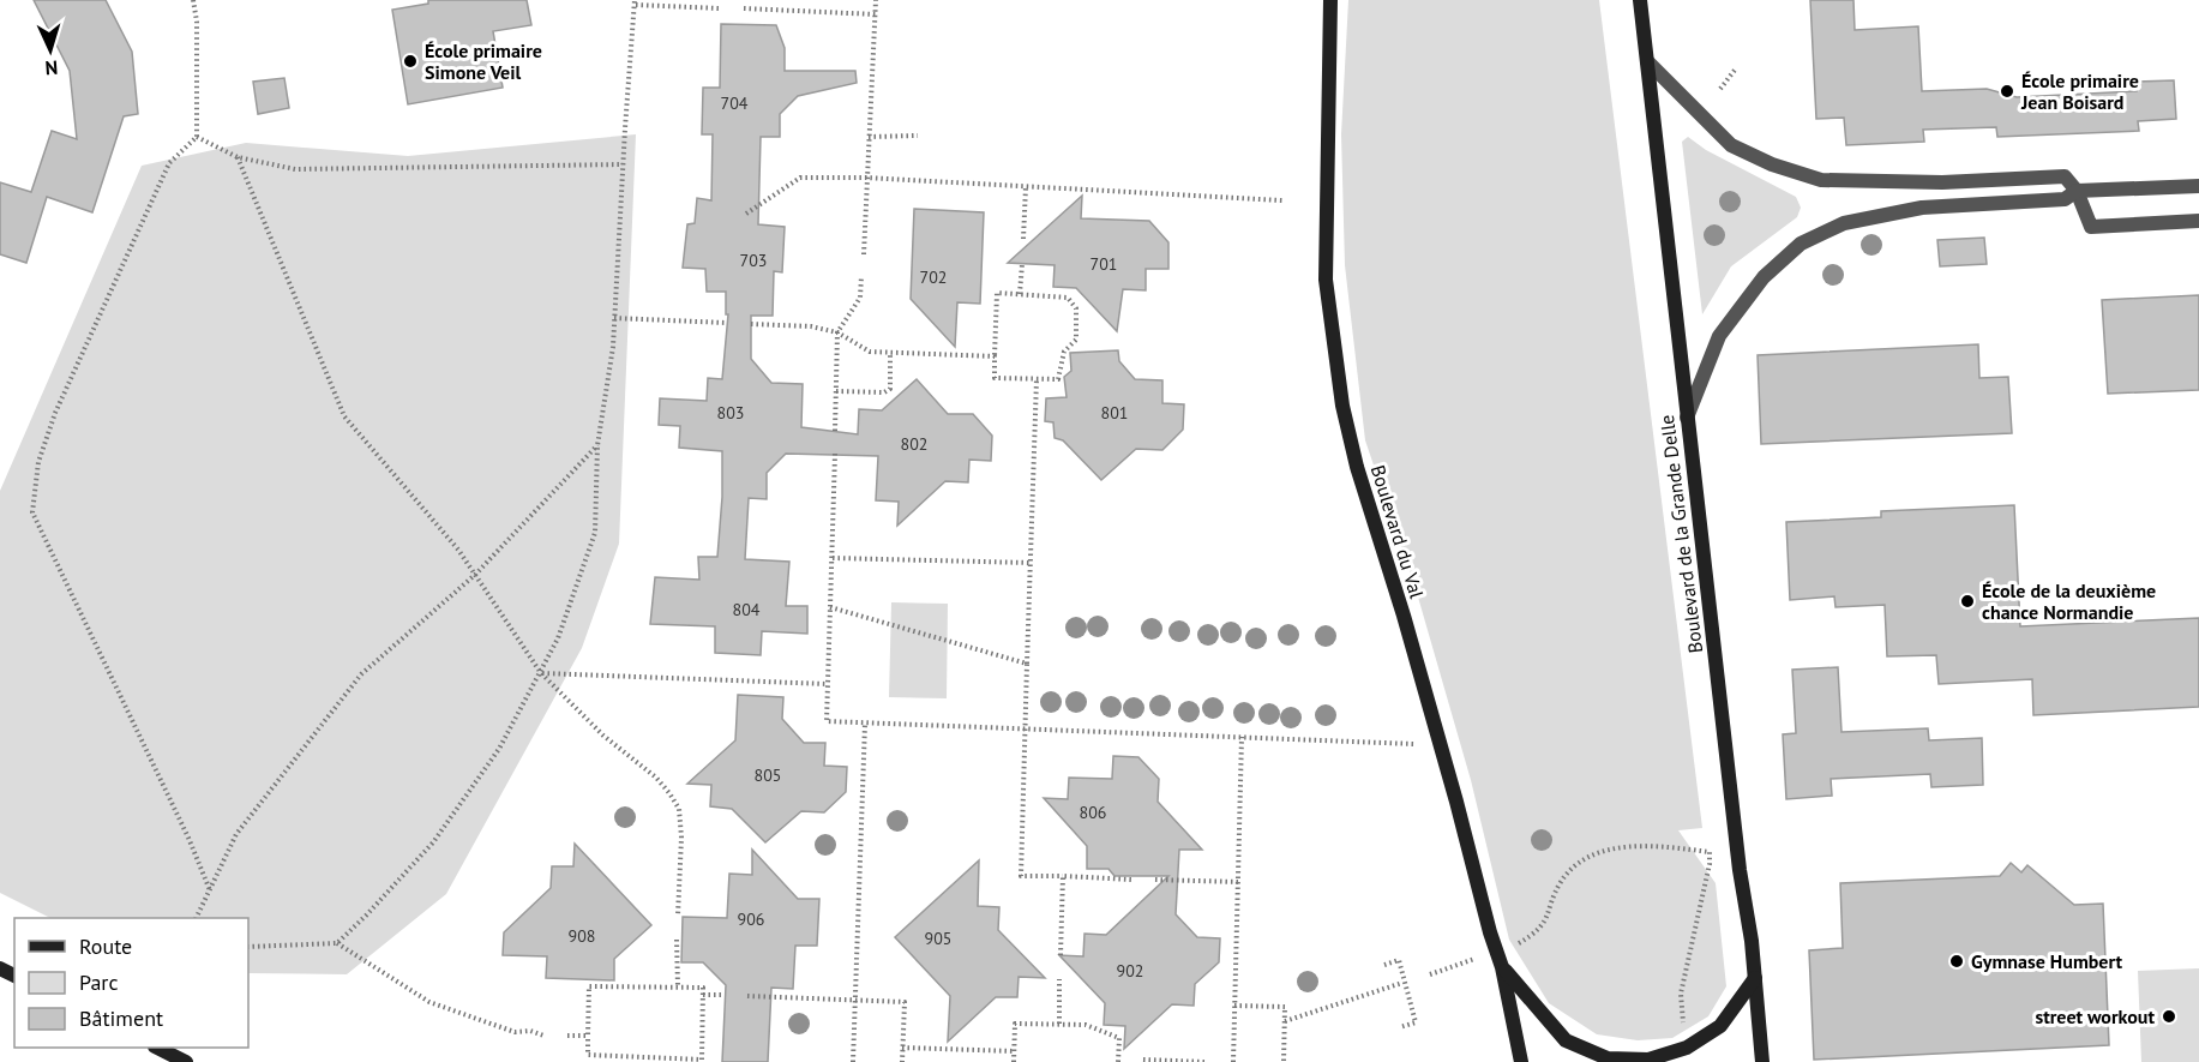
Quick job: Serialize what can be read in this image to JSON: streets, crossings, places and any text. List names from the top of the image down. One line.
{"streets":{"street":["Boulevard du Val","Boulevard de la Grande Delle"]},"places":["École primaire Simone Veil","École primaire Jean Boisard","École de la deuxième chance Normandie","Gymnase Humbert","street workout"],"house_numbers":["704","703","701","702","803","801","802","804","805","806","906","908","905","902"],"legend":["Route","Parc","Bâtiment"],"north":"bottom"}
